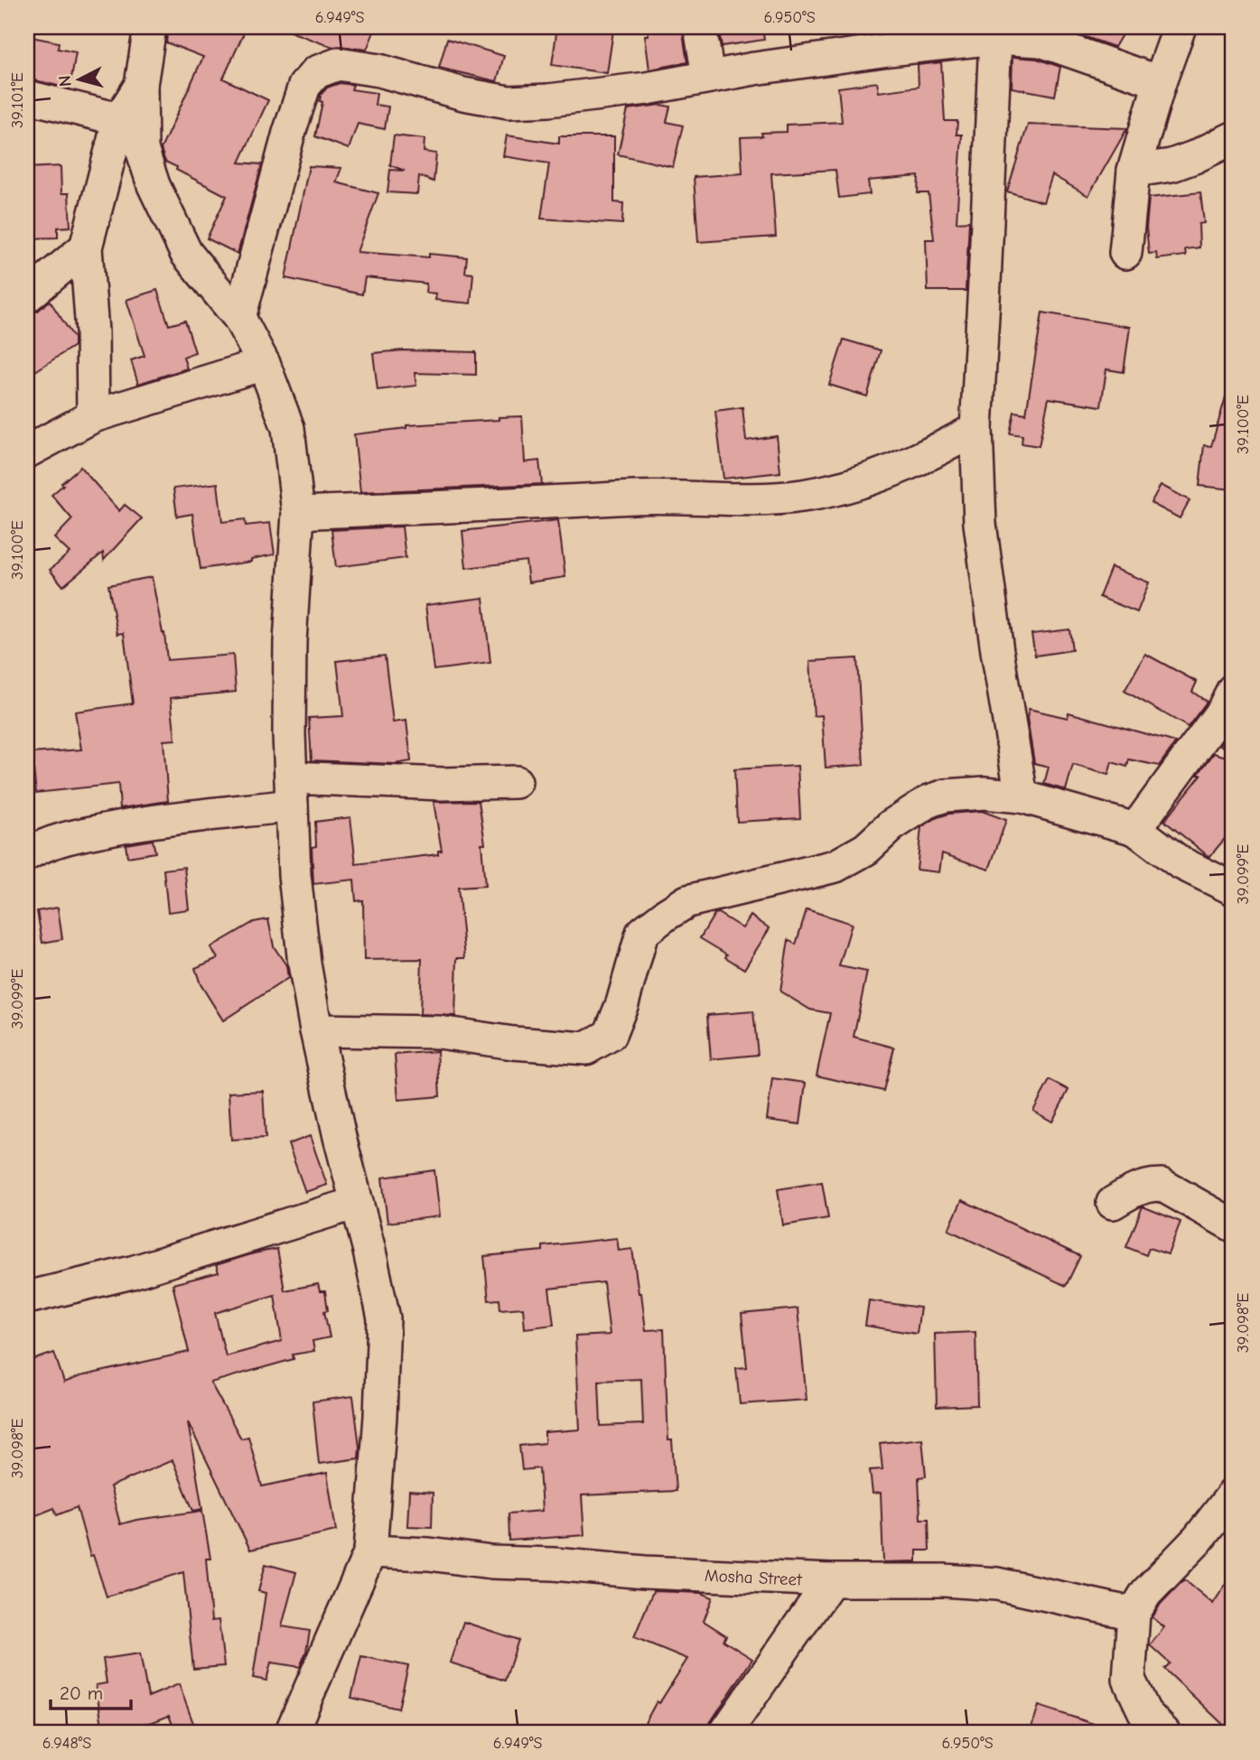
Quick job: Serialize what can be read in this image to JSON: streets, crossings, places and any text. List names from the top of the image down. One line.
{"streets":{"street":["Mosha Street"]},"scale_bar":"20 m","north":"left","coordinates":["6.949°S","6.950°S","39.101°E","39.100°E","39.099°E","39.098°E","6.948°S"]}
